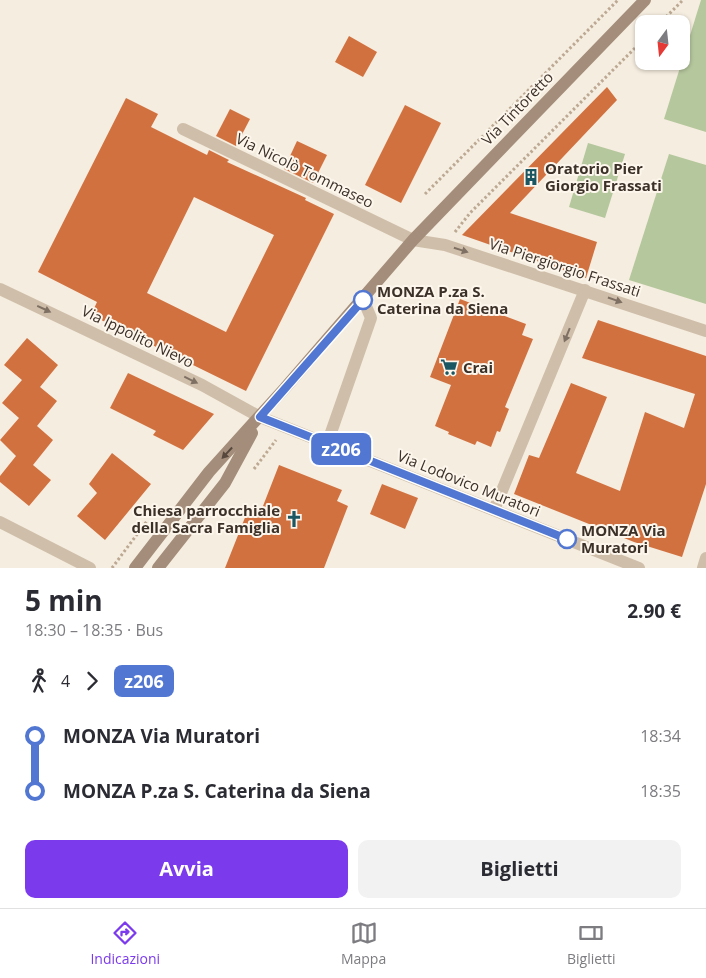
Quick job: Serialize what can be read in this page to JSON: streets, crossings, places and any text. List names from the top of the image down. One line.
{"streets":{"street":["Via Tintoretto","Via Nicolò Tommaseo","Via Piergiorgio Frassati","Via Ippolito Nievo","Via Lodovico Muratori"]},"crossings":[["Via Tintoretto","Via Nicolò Tommaseo"],["Via Tintoretto","Via Piergiorgio Frassati"],["Via Tintoretto","Via Ippolito Nievo"],["Via Tintoretto","Via Lodovico Muratori"],["Via Nicolò Tommaseo","Via Piergiorgio Frassati"],["Via Ippolito Nievo","Via Lodovico Muratori"]],"one_way":["Via Piergiorgio Frassati","Via Ippolito Nievo"],"places":{"building":["Oratorio Pier Giorgio Frassati"],"other":["MONZA P.za S. Caterina da Siena","MONZA Via Muratori"],"supermarket":["Crai"],"church":["Chiesa parrocchiale della Sacra Famiglia"]},"lines":["bus line z206"],"north":"bottom","page":{"on_map":"z206","heading":["5 min","18:30 – 18:35 · Bus","2.90 €"],"legs":["4","z206"],"list":[{"name":"MONZA Via Muratori","value":"18:34"},{"name":"MONZA P.za S. Caterina da Siena","value":"18:35"}],"buttons":["Avvia","Biglietti"],"tabs":["Indicazioni","Mappa","Biglietti"]}}
